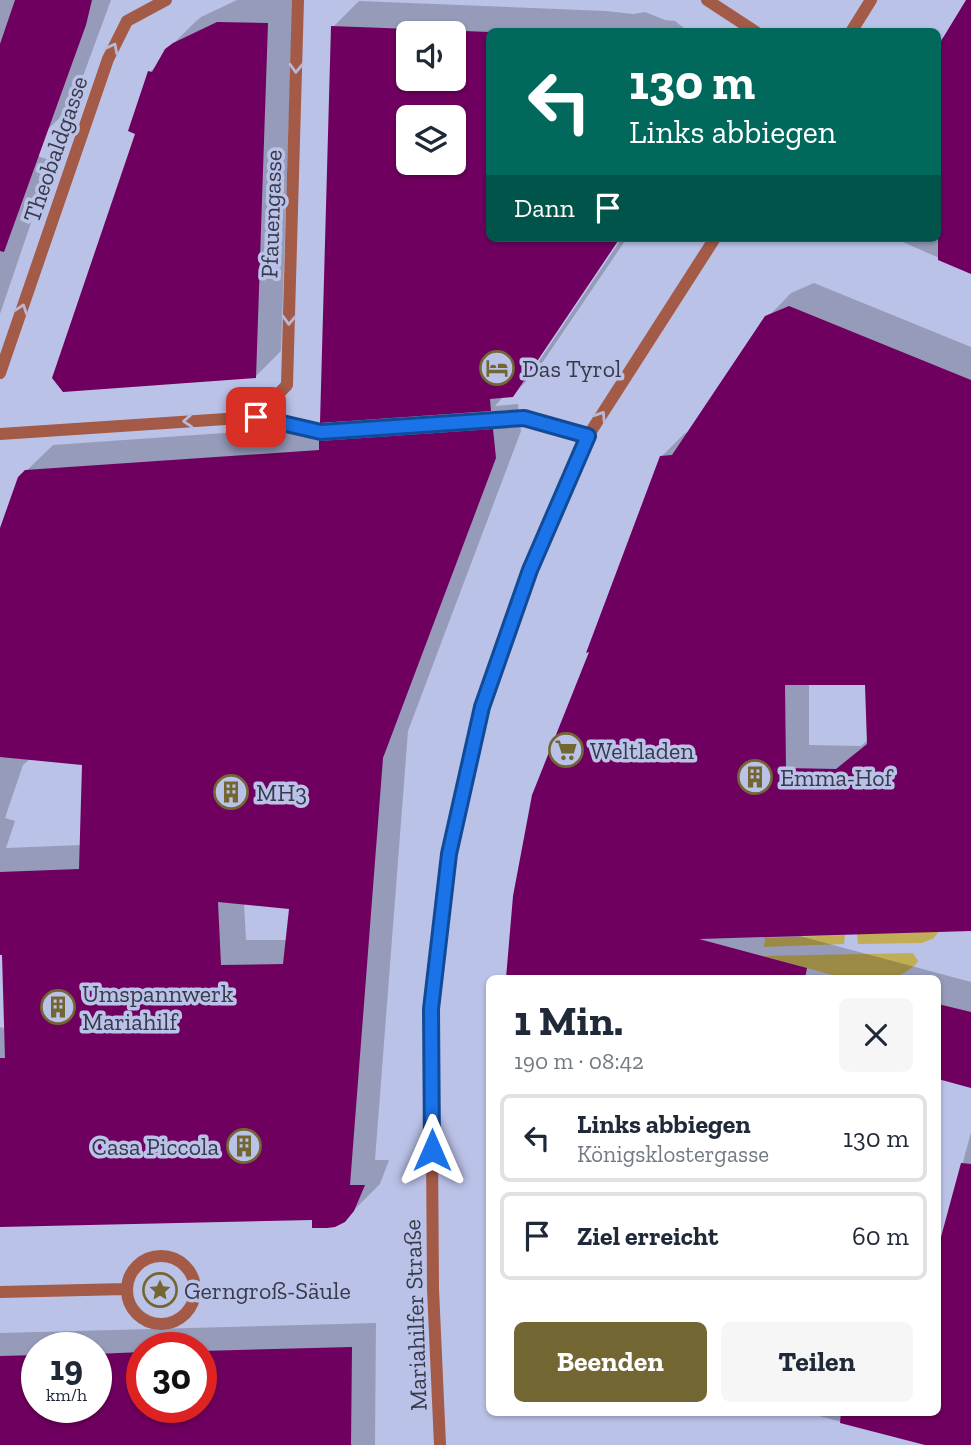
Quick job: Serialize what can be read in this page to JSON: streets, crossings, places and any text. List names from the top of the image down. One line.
{"streets":{"street":["Theobaldgasse","Pfauengasse","Mariahilfer Straße"]},"one_way":["Theobaldgasse","Pfauengasse"],"places":{"hotel":["Das Tyrol"],"supermarket":["Weltladen"],"building":["Emma-Hof","MH3","Umspannwerk Mariahilf","Casa Piccola"],"place":["Gerngroß-Säule"]},"page":{"turn":["130 m","Links abbiegen"],"then":"Dann","heading":["1 Min.","190 m · 08:42"],"list":[{"name":"Links abbiegen","note":"Königsklostergasse","value":"130 m"},{"name":"Ziel erreicht","value":"60 m"}],"buttons":["Beenden","Teilen"],"speed":"19 km/h","limit":"30"}}
